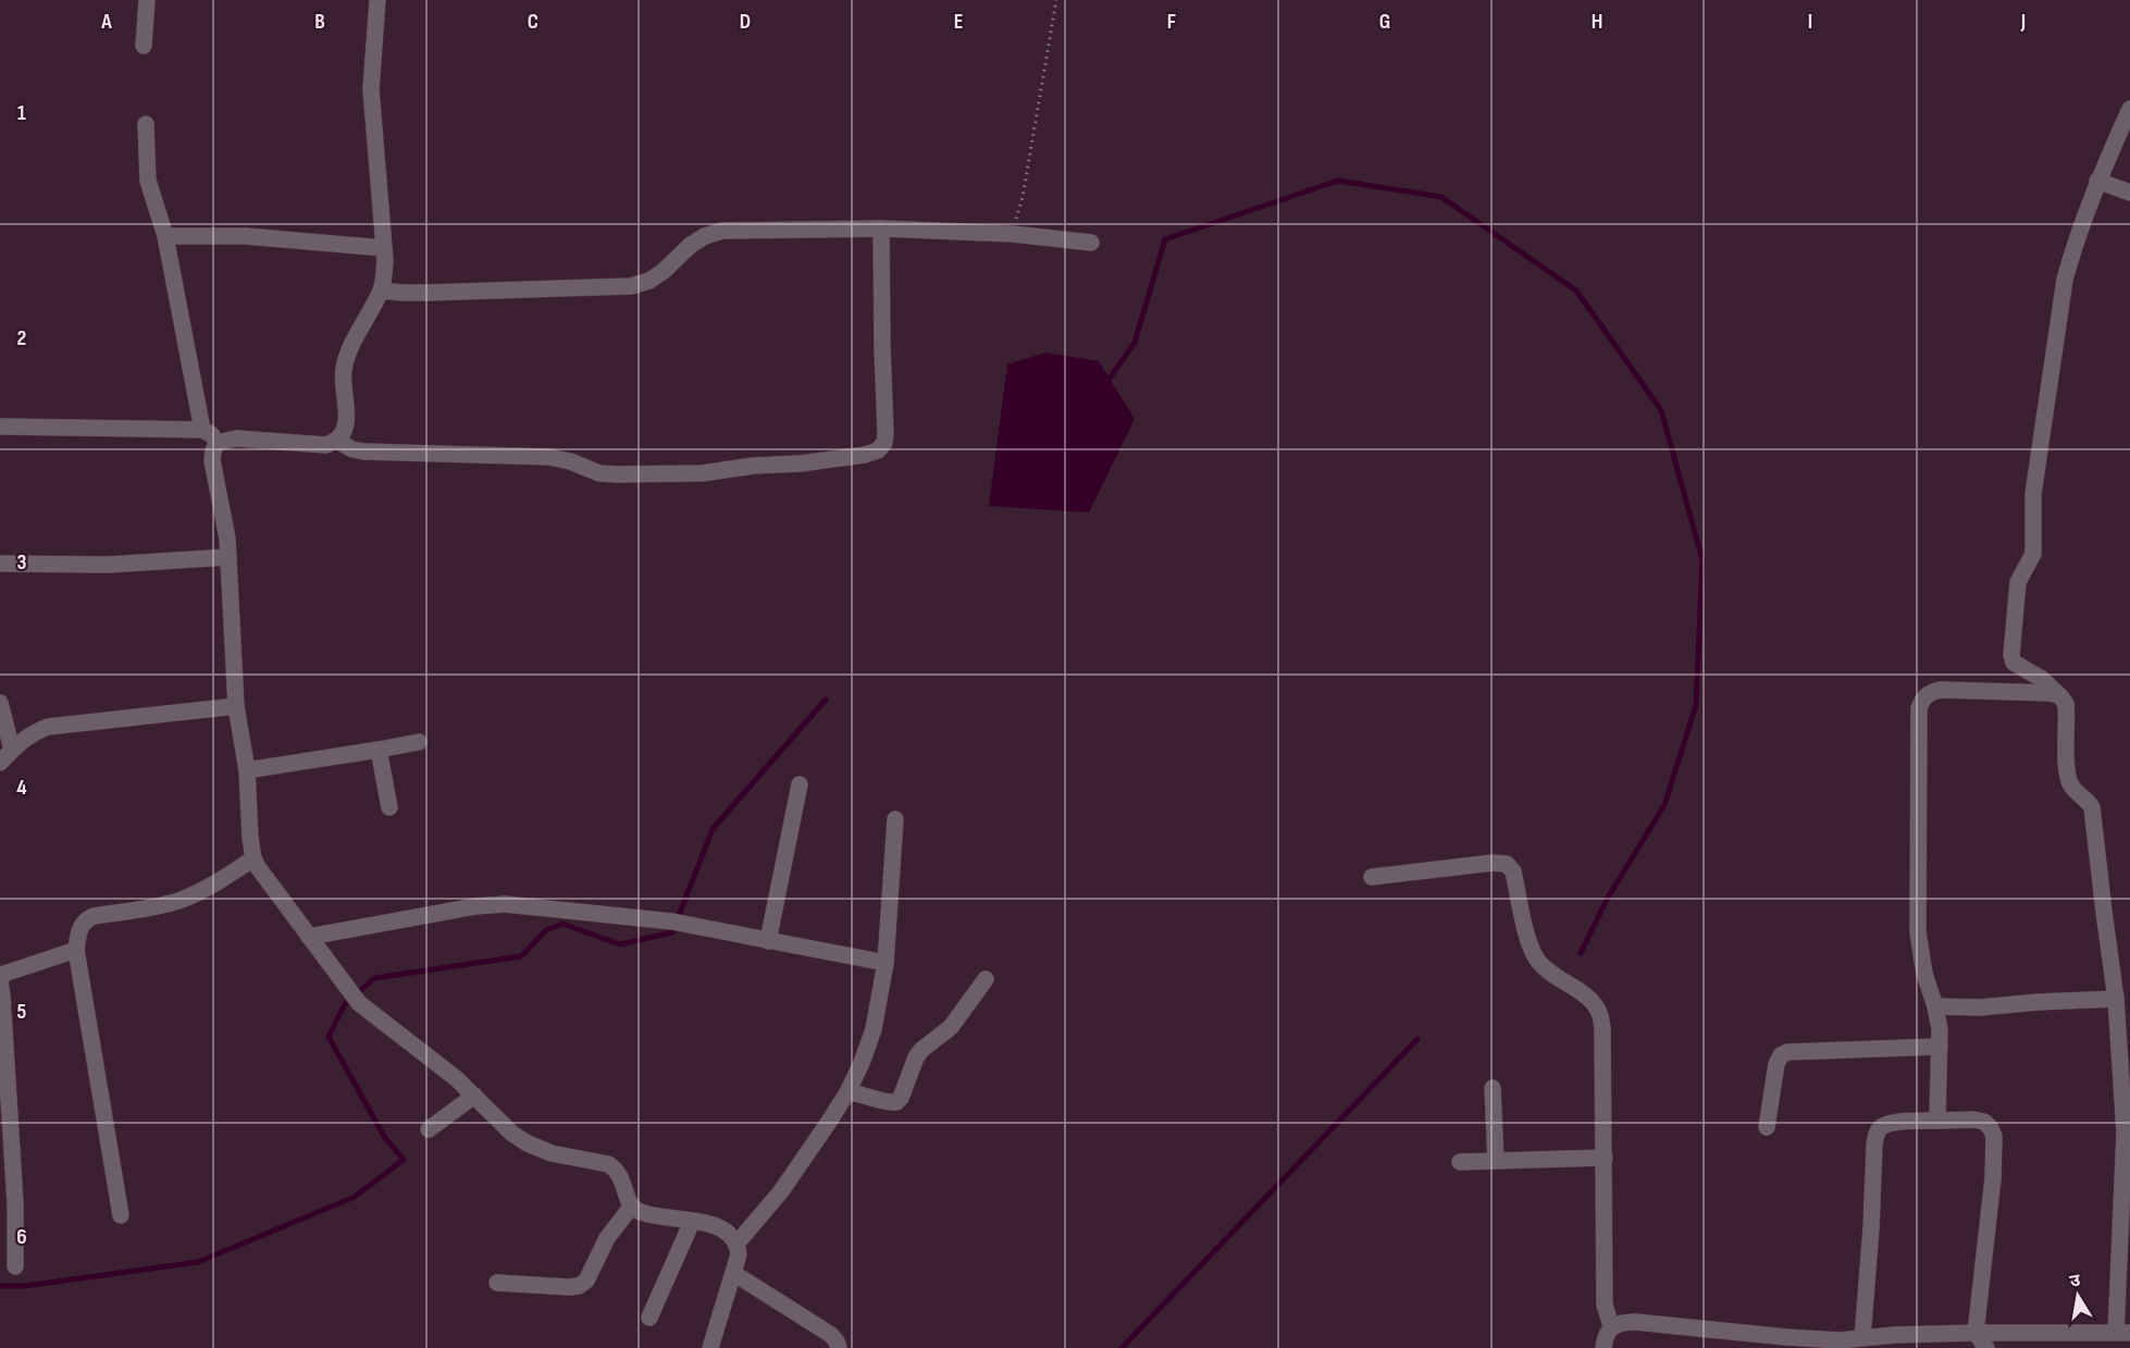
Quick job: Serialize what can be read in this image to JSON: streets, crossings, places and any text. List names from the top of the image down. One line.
{"north":"top","grid":{"columns":["A","B","C","D","E","F","G","H","I","J"],"rows":["1","2","3","4","5","6"]}}
